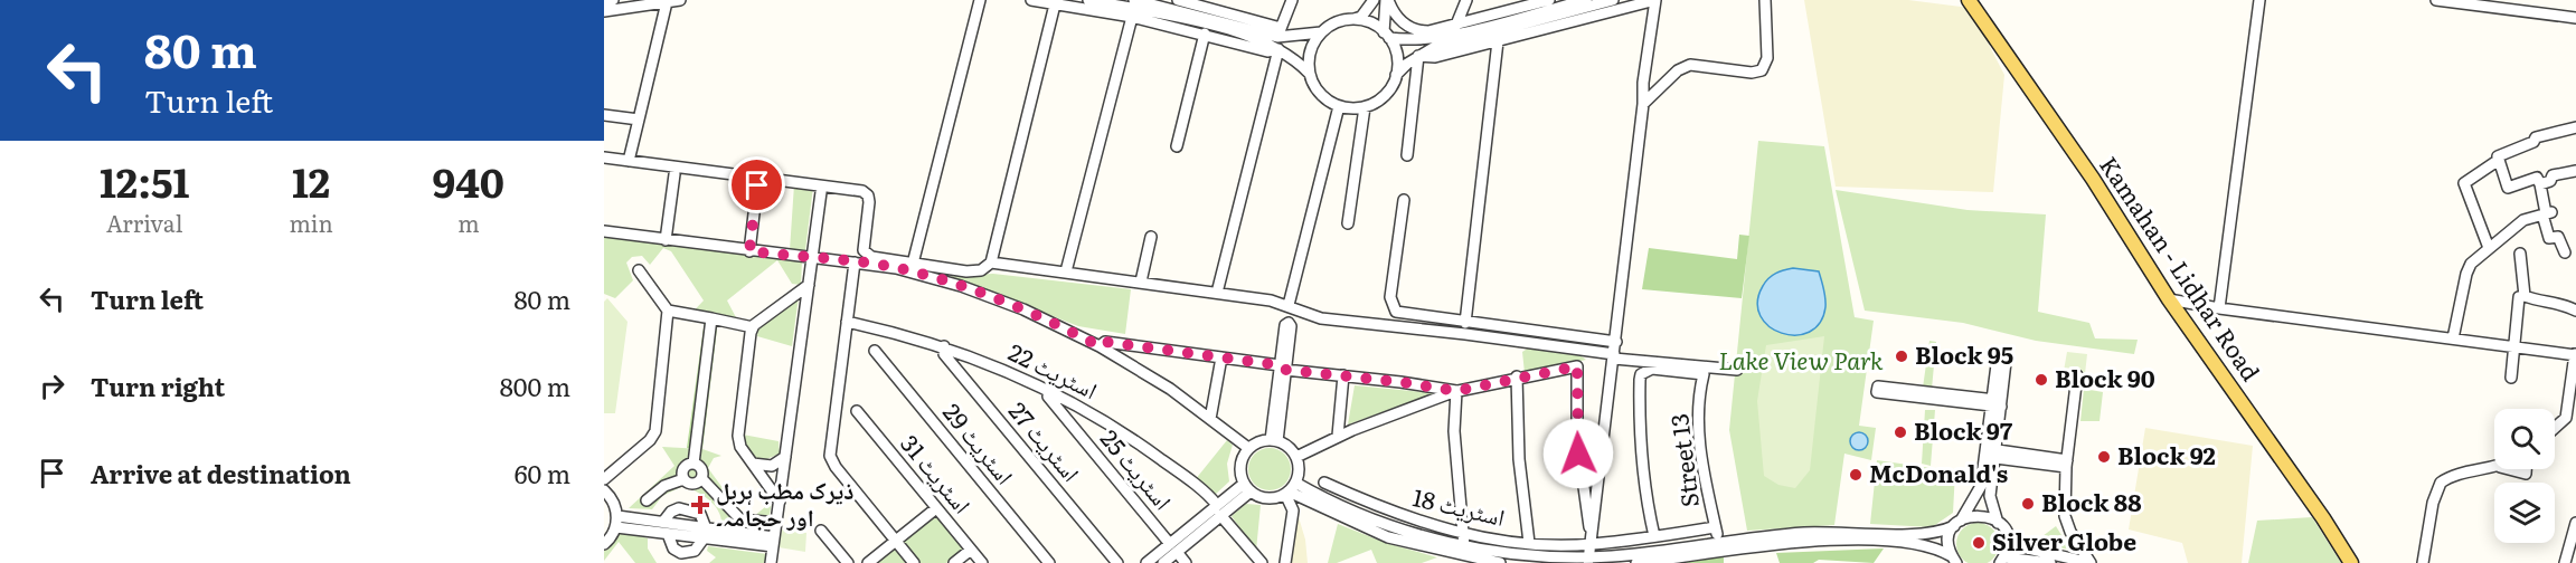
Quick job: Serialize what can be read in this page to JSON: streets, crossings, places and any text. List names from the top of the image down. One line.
{"streets":{"main road":["Kamahan - Lidhar Road"],"street":["اسٹریٹ 22","اسٹریٹ 27","اسٹریٹ 29","Street 13","اسٹریٹ 25","اسٹریٹ 31","اسٹریٹ 18"]},"crossings":[["اسٹریٹ 22","اسٹریٹ 27"],["اسٹریٹ 22","اسٹریٹ 25"],["Street 13","اسٹریٹ 18"]],"parks":["Lake View Park"],"places":{"other":["Block 95","Block 90","Block 97","Block 92","McDonald's","Block 88","Silver Globe"],"health":["ذیرک مطب ہربل اور حجامہ۔"]},"page":{"turn":["80 m","Turn left"],"eta":["12:51","Arrival","12","min","940","m"],"list":[{"name":"Turn left","value":"80 m"},{"name":"Turn right","value":"800 m"},{"name":"Arrive at destination","value":"60 m"}]}}
